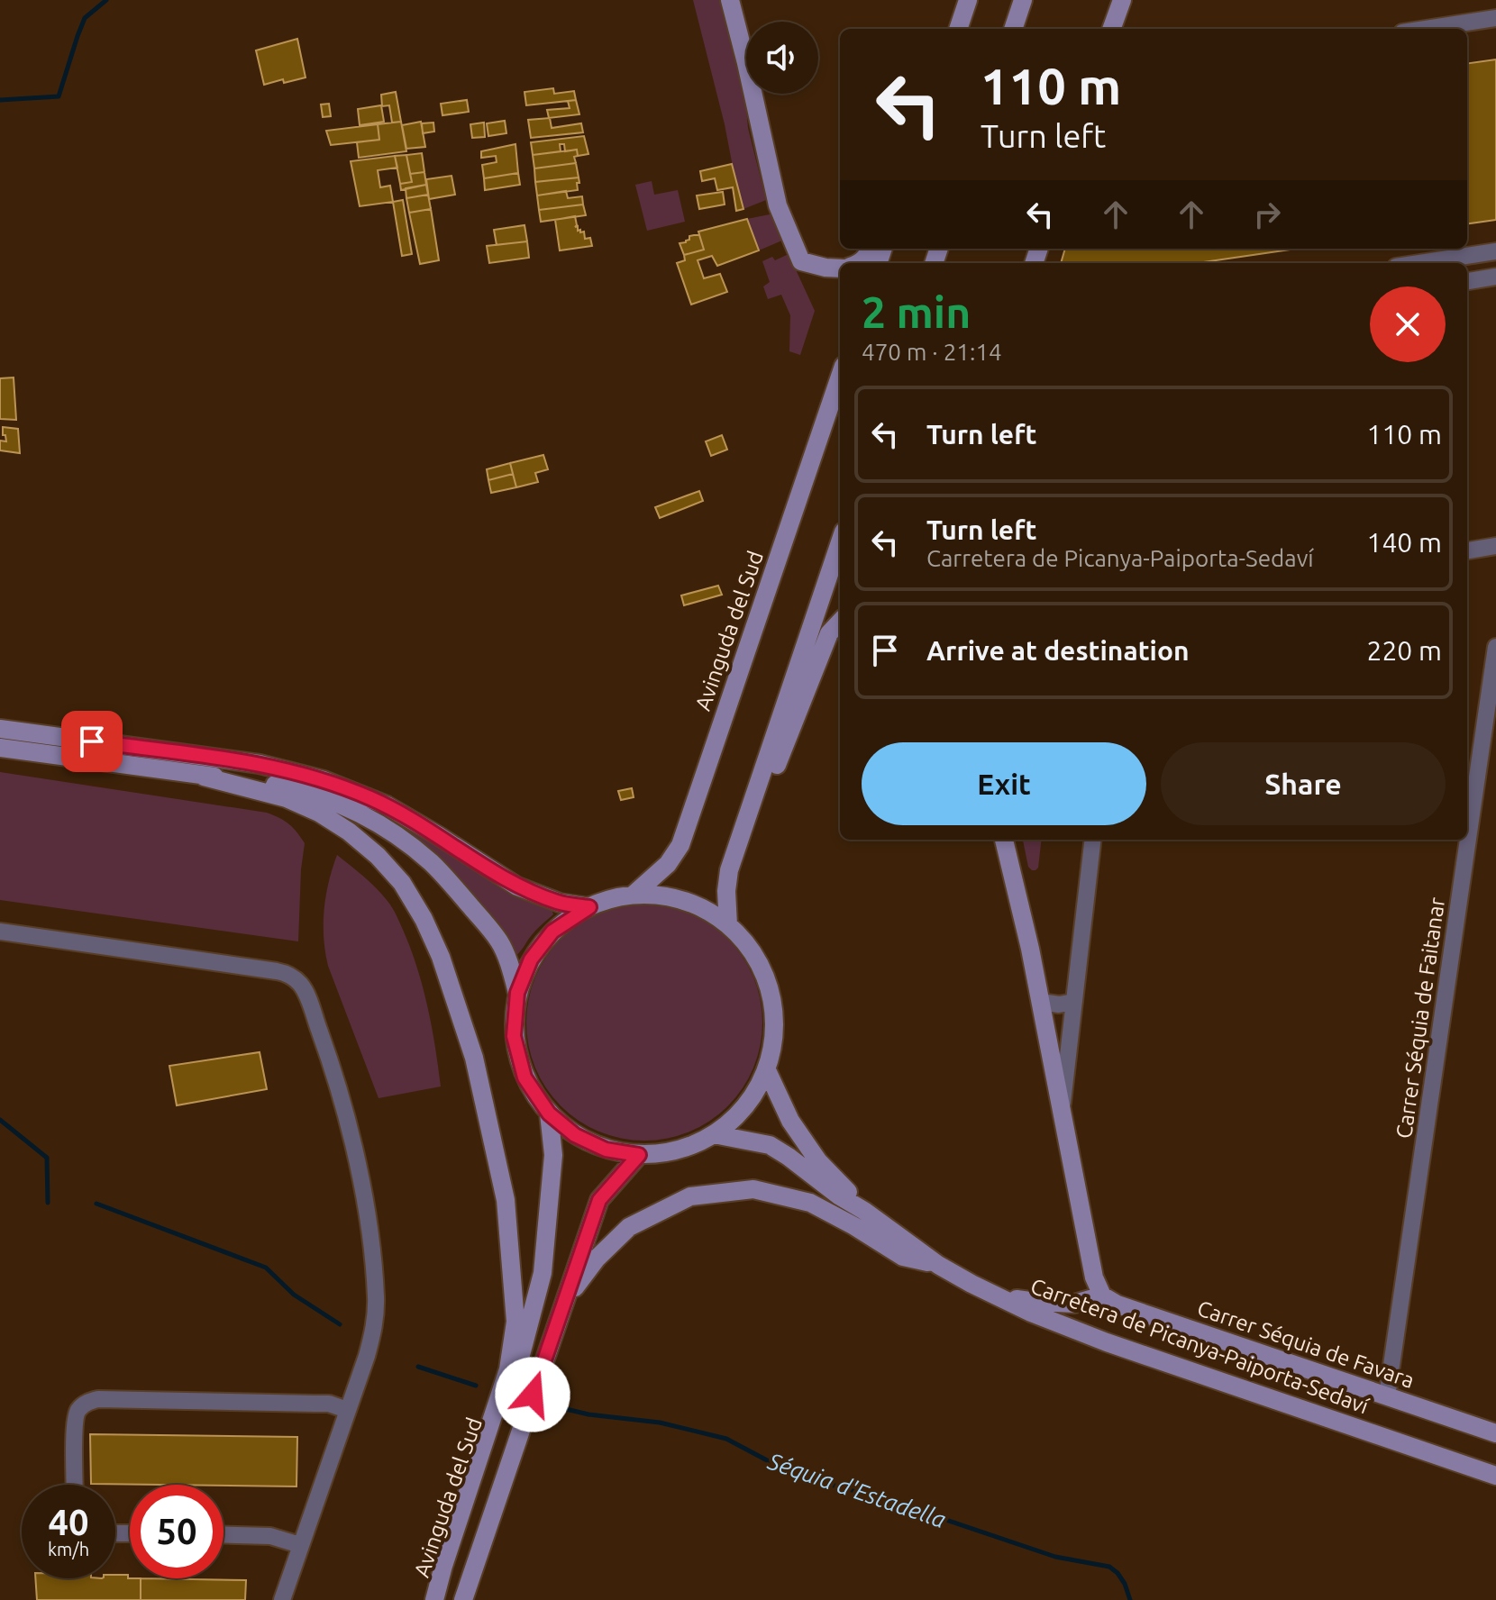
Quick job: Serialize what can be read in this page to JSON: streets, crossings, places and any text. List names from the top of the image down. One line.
{"streets":{"main road":["Avinguda del Sud","Carrer Séquia de Favara","Carretera de Picanya-Paiporta-Sedaví"],"street":["Carrer Séquia de Faitanar"]},"crossings":[["Carrer Séquia de Faitanar","Carrer Séquia de Favara"]],"water":["Séquia d'Estadella"],"page":{"turn":["110 m","Turn left"],"heading":["2 min","470 m · 21:14"],"list":[{"name":"Turn left","value":"110 m"},{"name":"Turn left","note":"Carretera de Picanya-Paiporta-Sedaví","value":"140 m"},{"name":"Arrive at destination","value":"220 m"}],"buttons":["Exit","Share"],"speed":"40 km/h","limit":"50"}}
